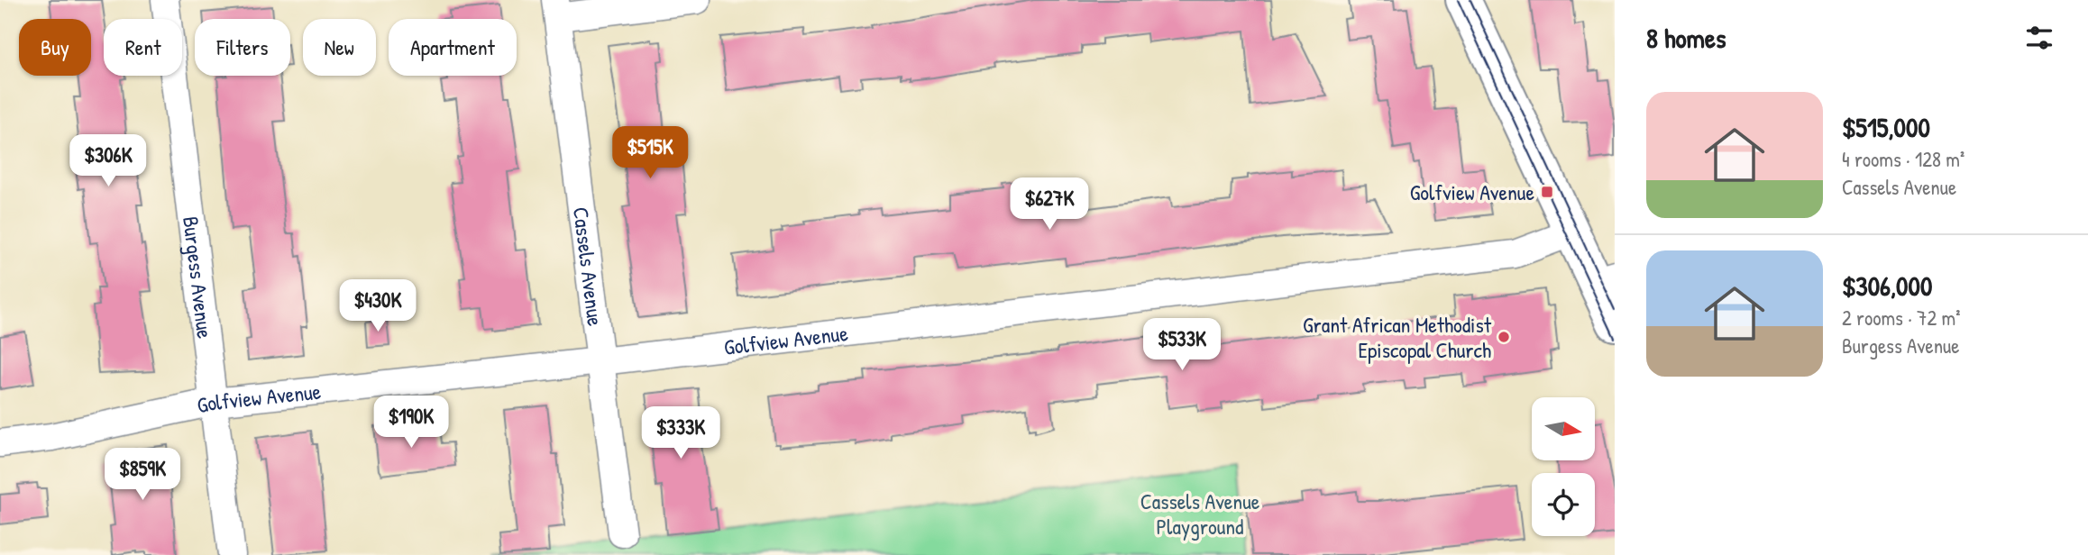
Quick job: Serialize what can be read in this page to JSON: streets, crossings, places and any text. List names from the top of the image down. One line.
{"streets":{"street":["Cassels Avenue","Burgess Avenue","Golfview Avenue"]},"crossings":[["Cassels Avenue","Golfview Avenue"],["Burgess Avenue","Golfview Avenue"]],"parks":["Cassels Avenue Playground"],"places":{"transit":["Golfview Avenue"],"other":["Grant African Methodist Episcopal Church"]},"north":"right","page":{"heading":"8 homes","chip":["Buy","Rent","Filters","New","Apartment"],"list":[{"name":"$515,000","note":"4 rooms · 128 m² · Cassels Avenue"},{"name":"$306,000","note":"2 rooms · 72 m² · Burgess Avenue"}],"price":["$515K","$306K","$627K","$430K","$533K","$190K","$333K","$859K"]}}
